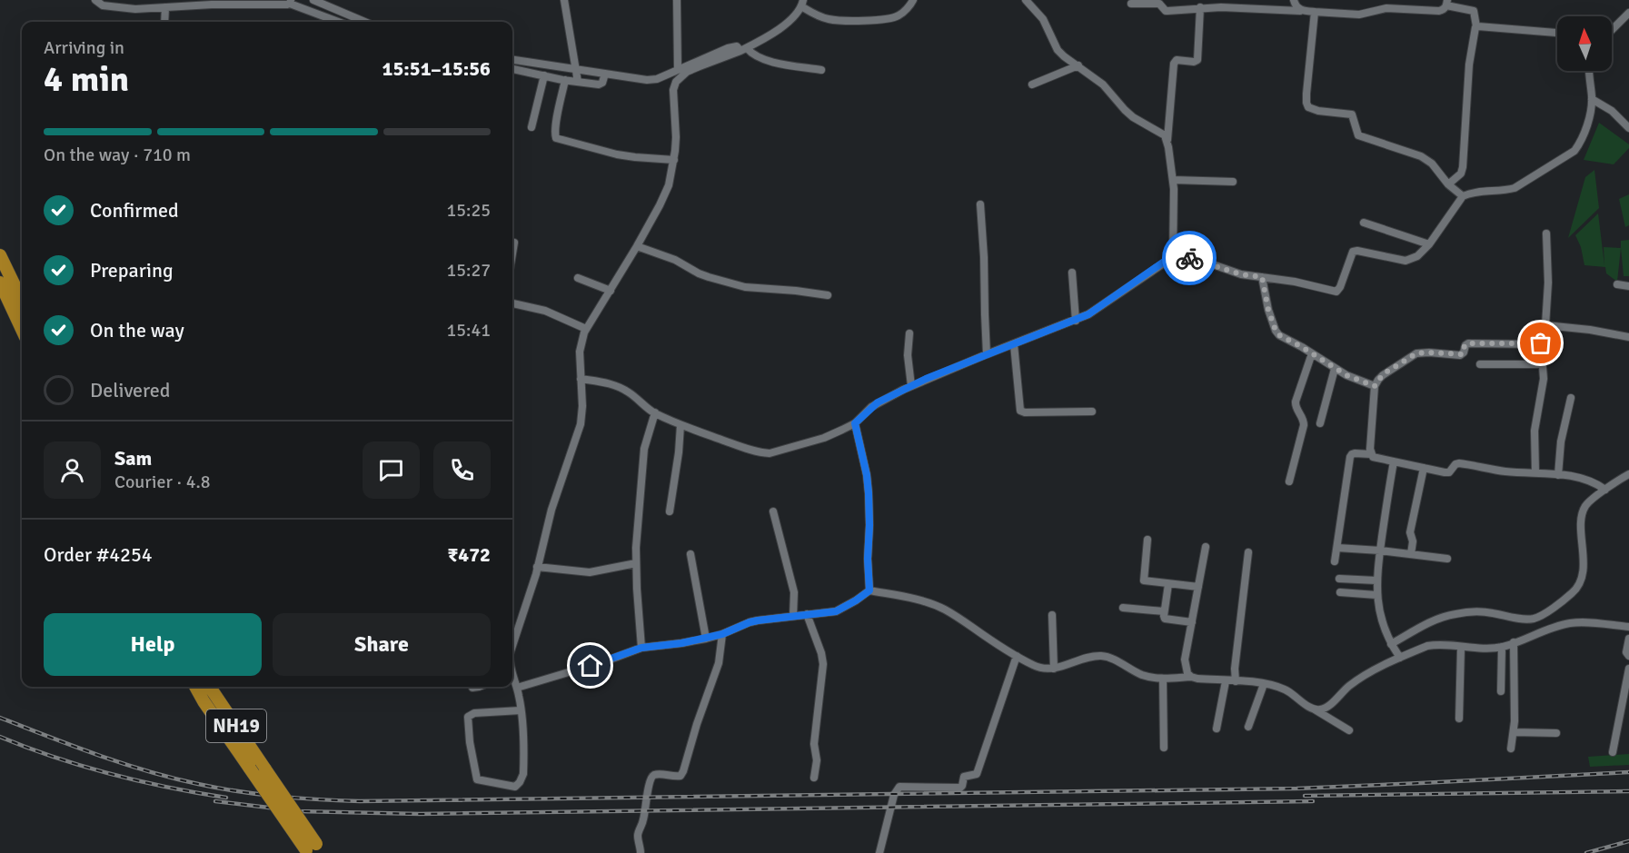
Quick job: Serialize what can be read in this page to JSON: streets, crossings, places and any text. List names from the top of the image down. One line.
{"streets":{"highway":["NH19"]},"north":"top","page":{"heading":["4 min","Arriving in","15:51–15:56"],"panel":["Sam","Courier · 4.8","Order #4254","₹472"],"bar":"On the way · 710 m","list":[["Confirmed","15:25"],["Preparing","15:27"],["On the way","15:41"],"Delivered"],"buttons":["Help","Share"]}}
